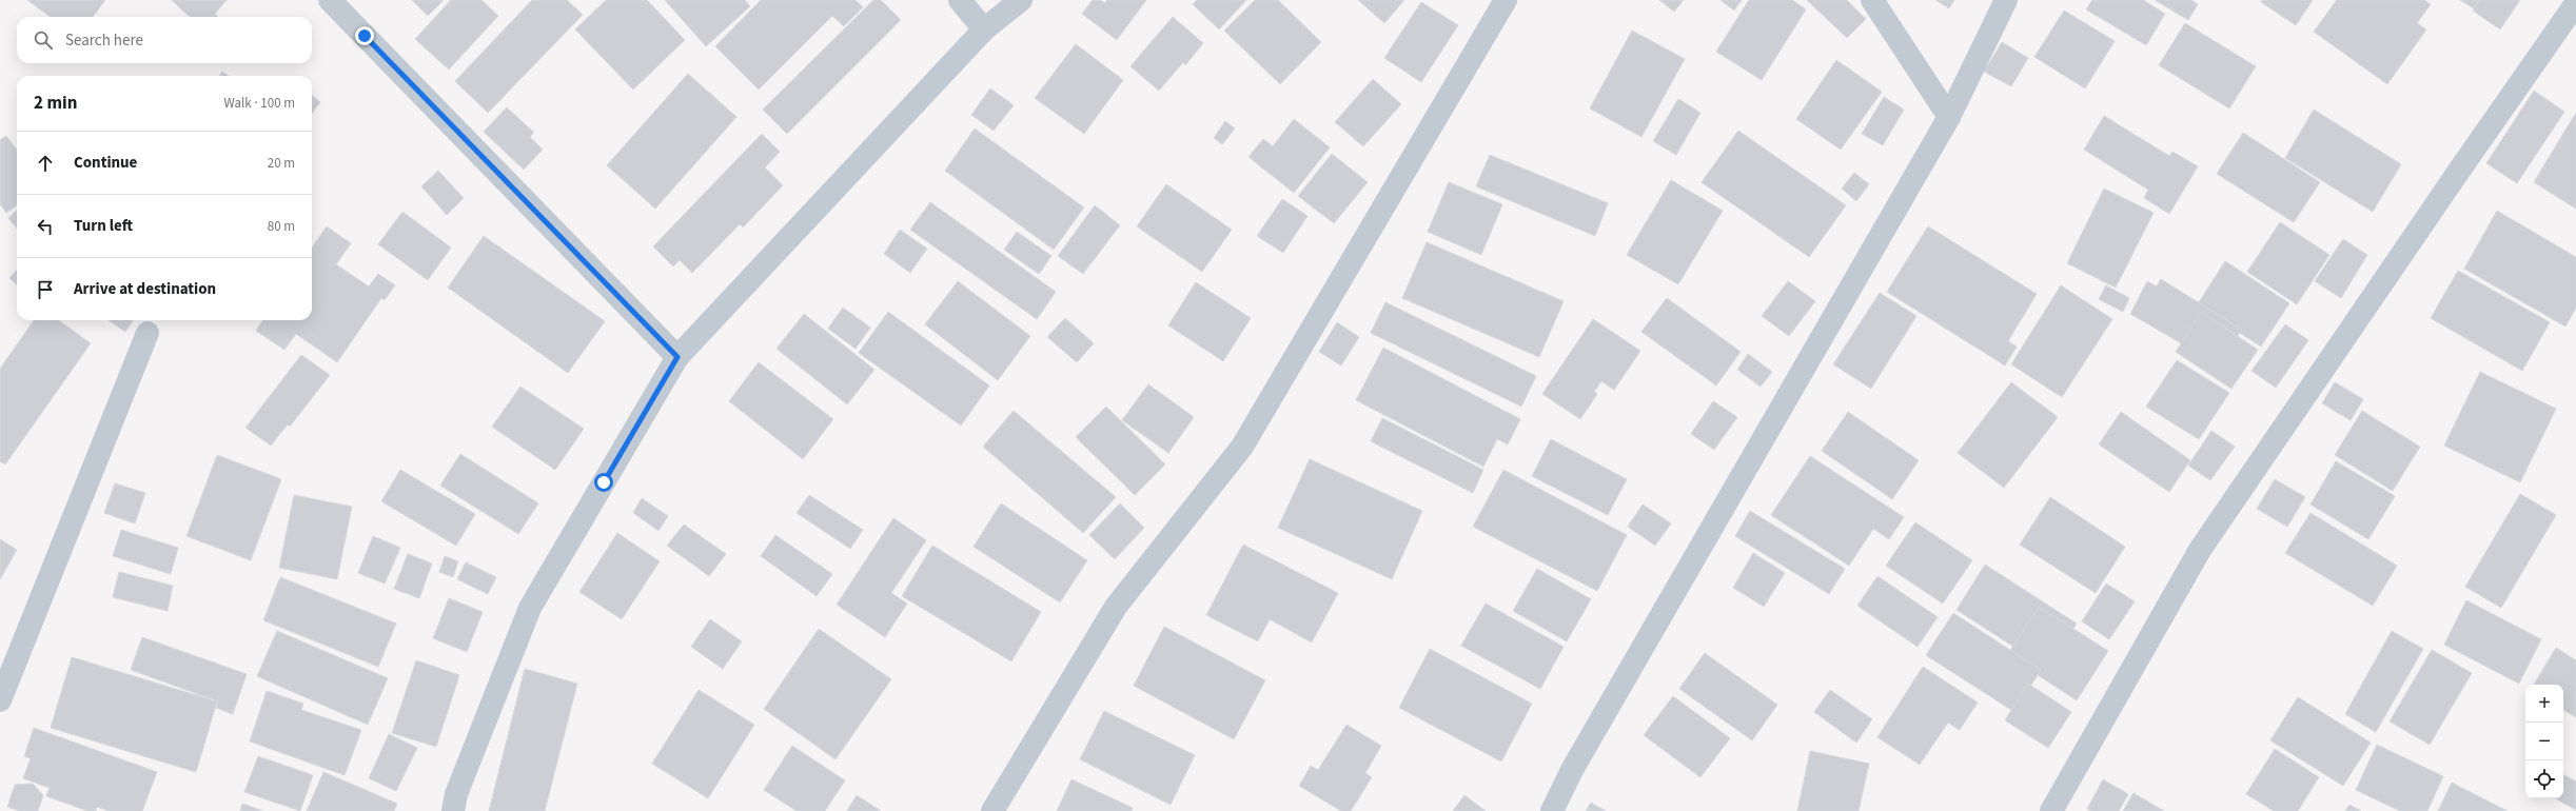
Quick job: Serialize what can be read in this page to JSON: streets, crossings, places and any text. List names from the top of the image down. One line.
{"page":{"search":"Search here","heading":["2 min","Walk · 100 m"],"list":[["Continue","20 m"],["Turn left","80 m"],"Arrive at destination"],"map_buttons":["+","−"]}}
